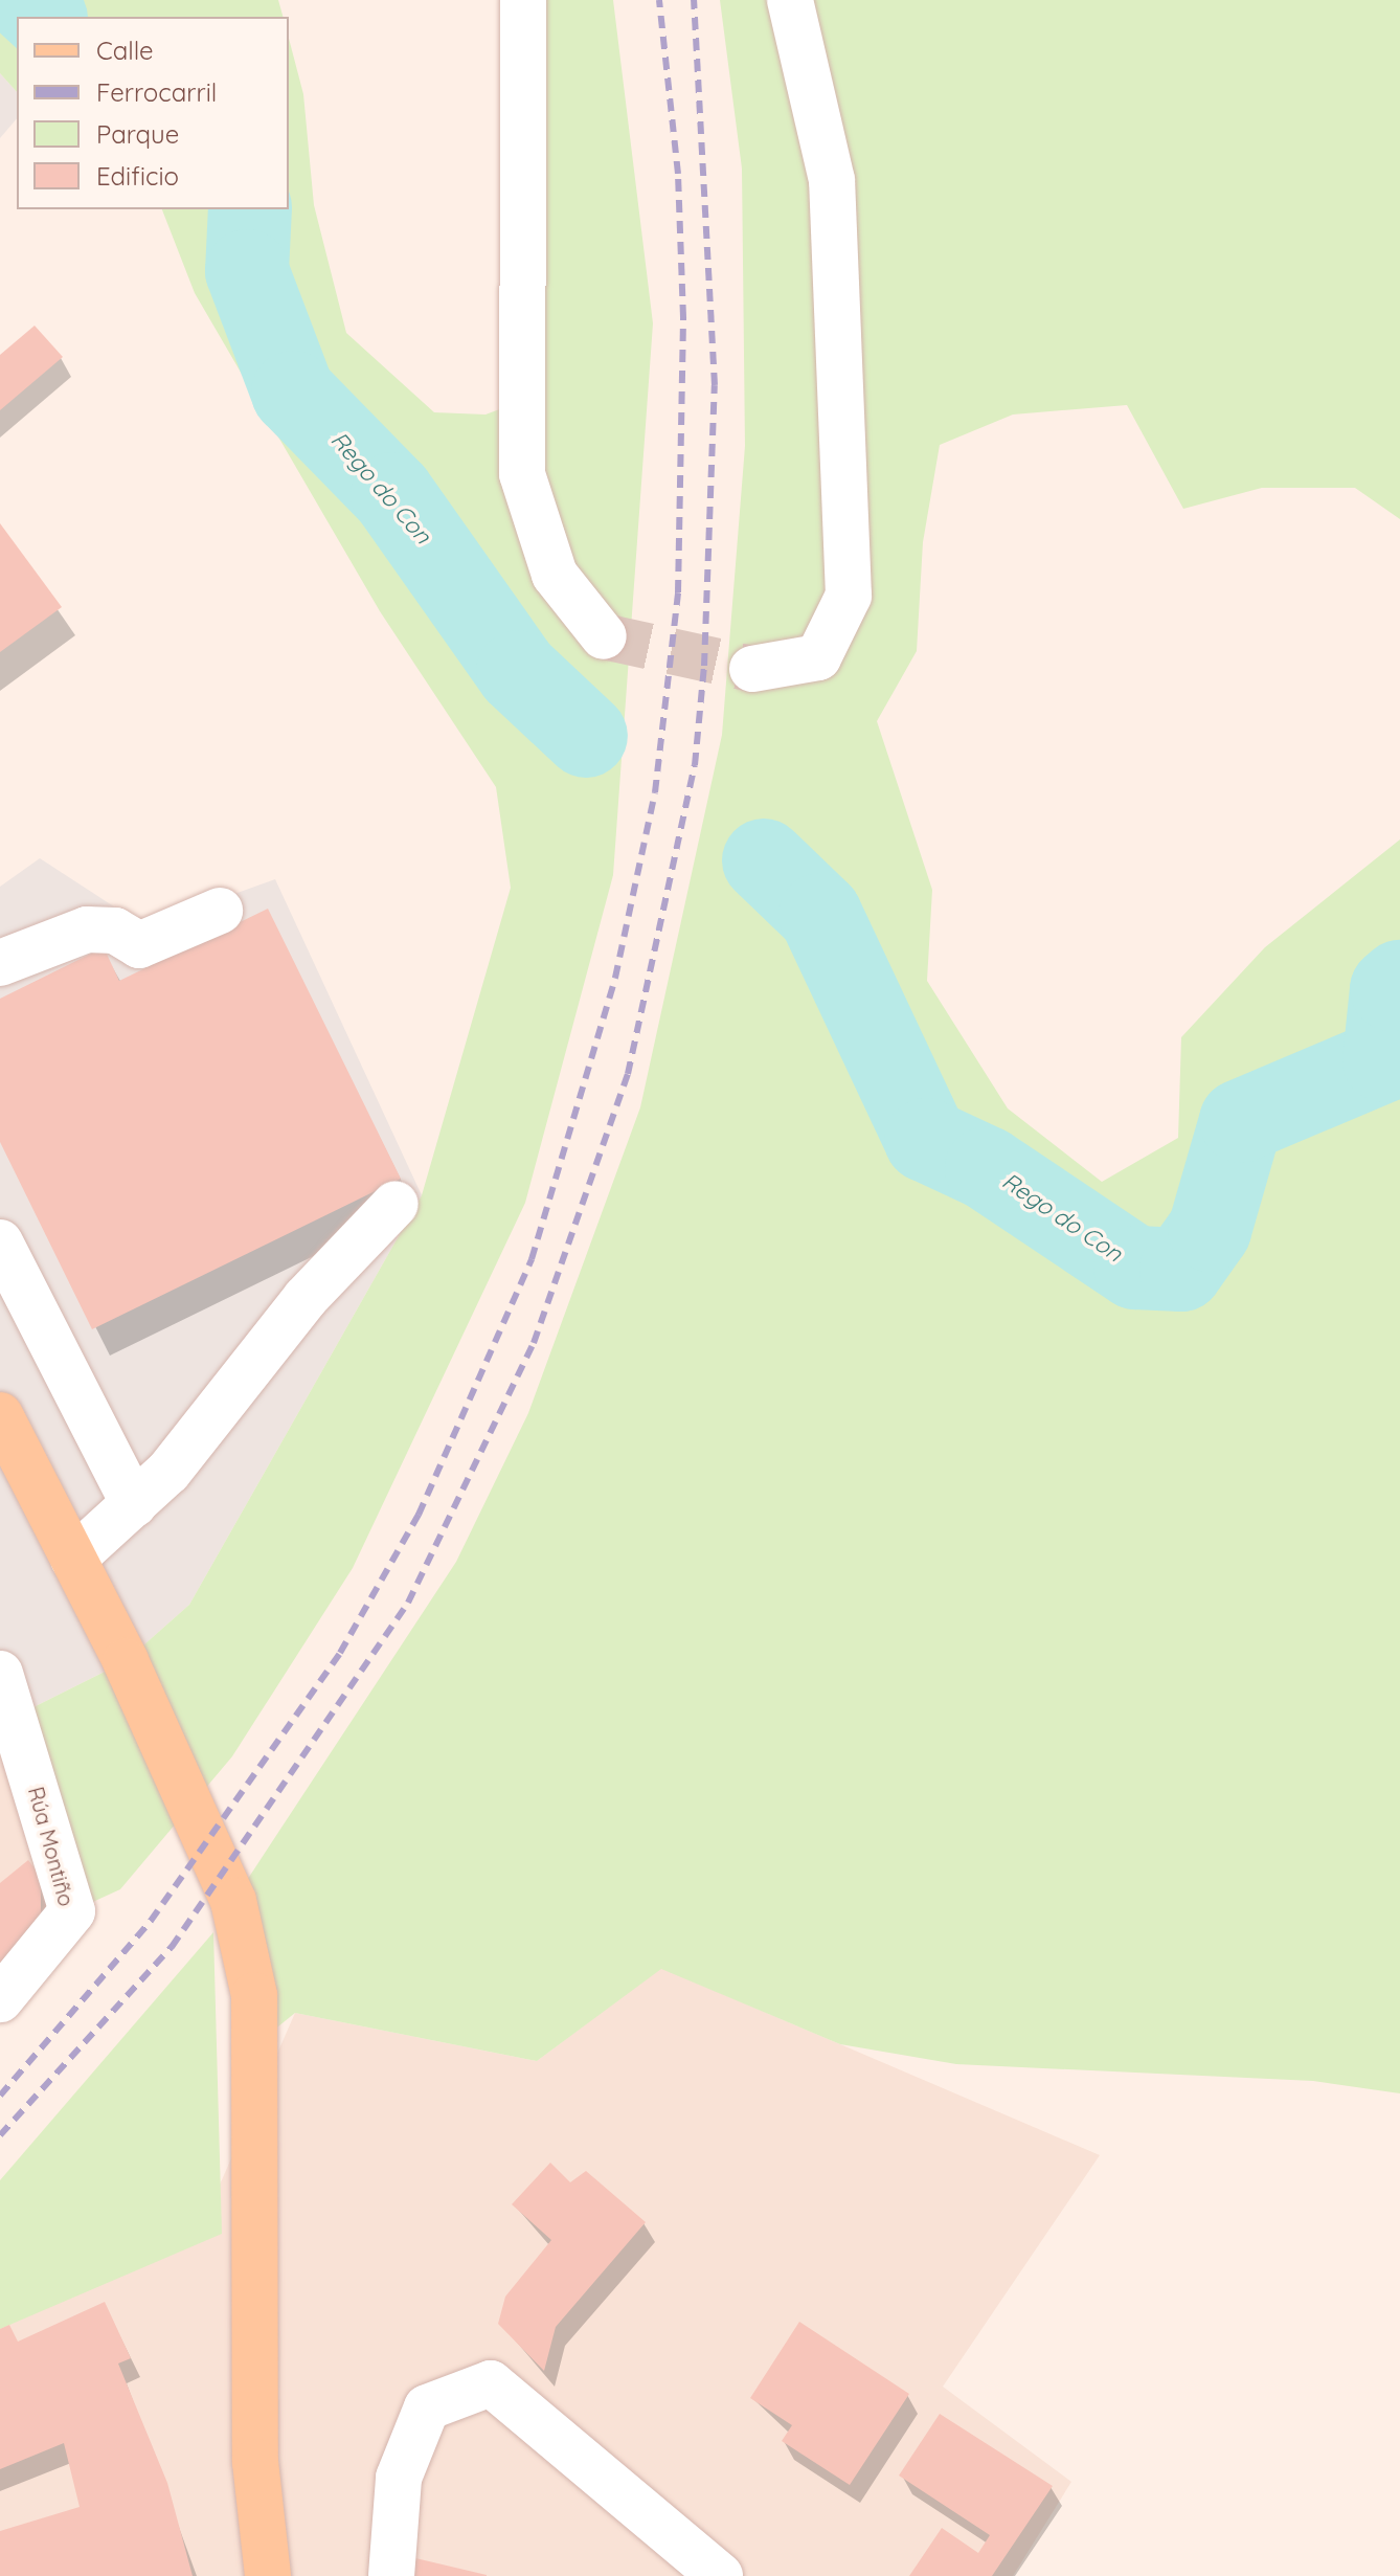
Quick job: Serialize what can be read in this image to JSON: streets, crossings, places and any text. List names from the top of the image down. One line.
{"streets":{"street":["Rúa Montiño"]},"water":["Rego do Con"],"legend":["Calle","Ferrocarril","Parque","Edificio"]}
